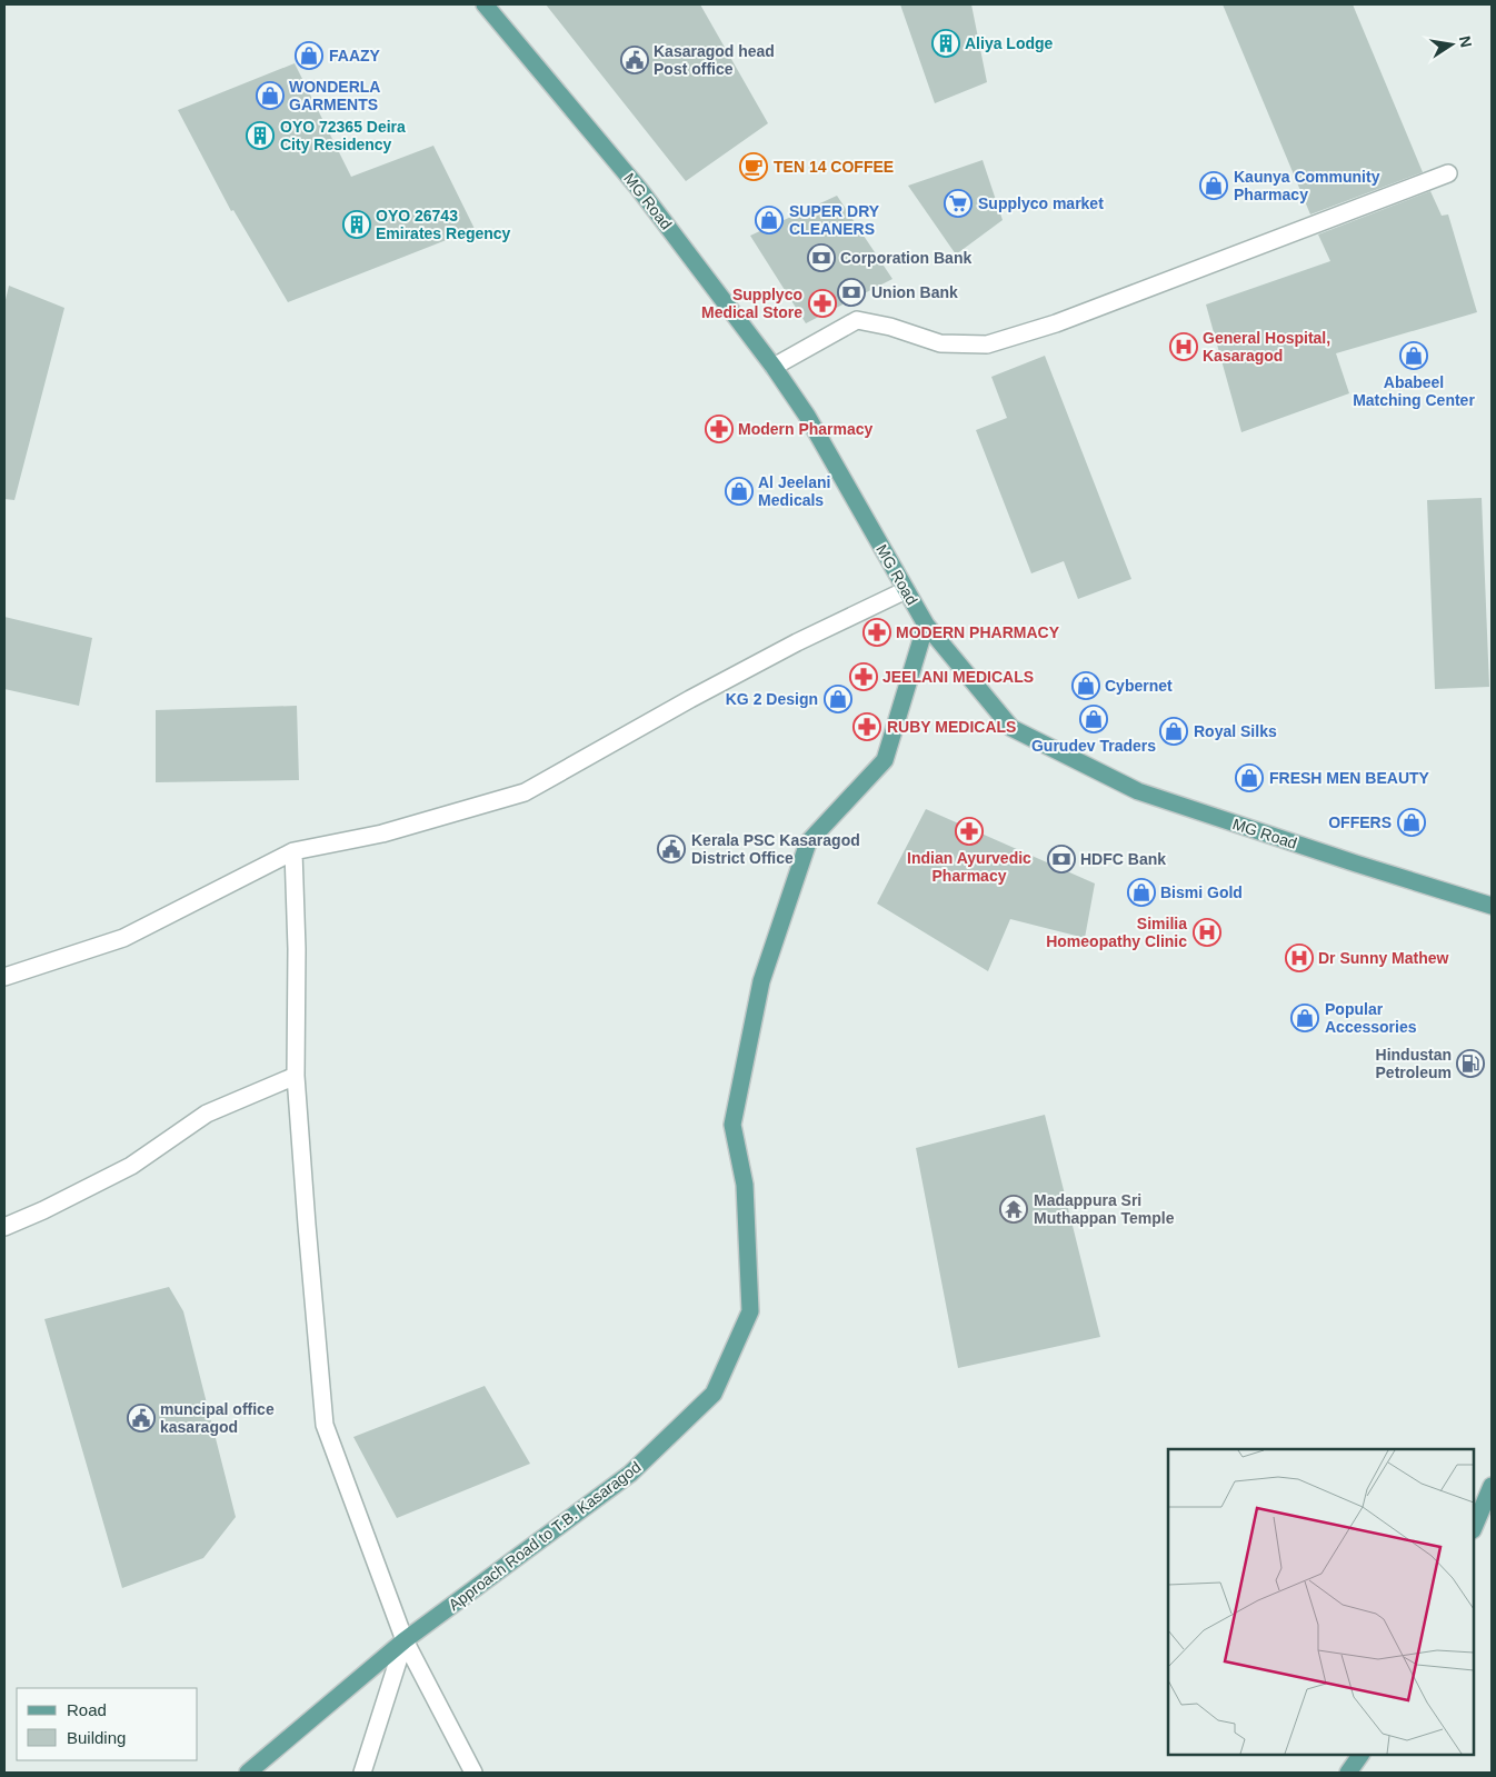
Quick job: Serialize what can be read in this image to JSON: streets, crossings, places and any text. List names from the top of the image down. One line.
{"streets":{"main road":["MG Road","Approach Road to T.B. Kasaragod"]},"crossings":[["MG Road","Approach Road to T.B. Kasaragod"]],"places":{"building":["Aliya Lodge","OYO 72365 Deira City Residency","OYO 26743 Emirates Regency"],"shop":["FAAZY","WONDERLA GARMENTS","Kaunya Community Pharmacy","SUPER DRY CLEANERS","Ababeel Matching Center","Al Jeelani Medicals","Cybernet","KG 2 Design","Gurudev Traders","Royal Silks","FRESH MEN BEAUTY","OFFERS","Bismi Gold","Popular Accessories"],"public building":["Kasaragod head Post office","Kerala PSC Kasaragod District Office","muncipal office kasaragod"],"cafe":["TEN 14 COFFEE"],"supermarket":["Supplyco market"],"bank":["Corporation Bank","Union Bank","HDFC Bank"],"pharmacy":["Supplyco Medical Store","Modern Pharmacy","MODERN PHARMACY","JEELANI MEDICALS","RUBY MEDICALS","Indian Ayurvedic Pharmacy"],"hospital":["General Hospital, Kasaragod","Similia Homeopathy Clinic","Dr Sunny Mathew"],"fuel station":["Hindustan Petroleum"],"temple":["Madappura Sri Muthappan Temple"]},"legend":["Road","Building"],"north":"right"}
